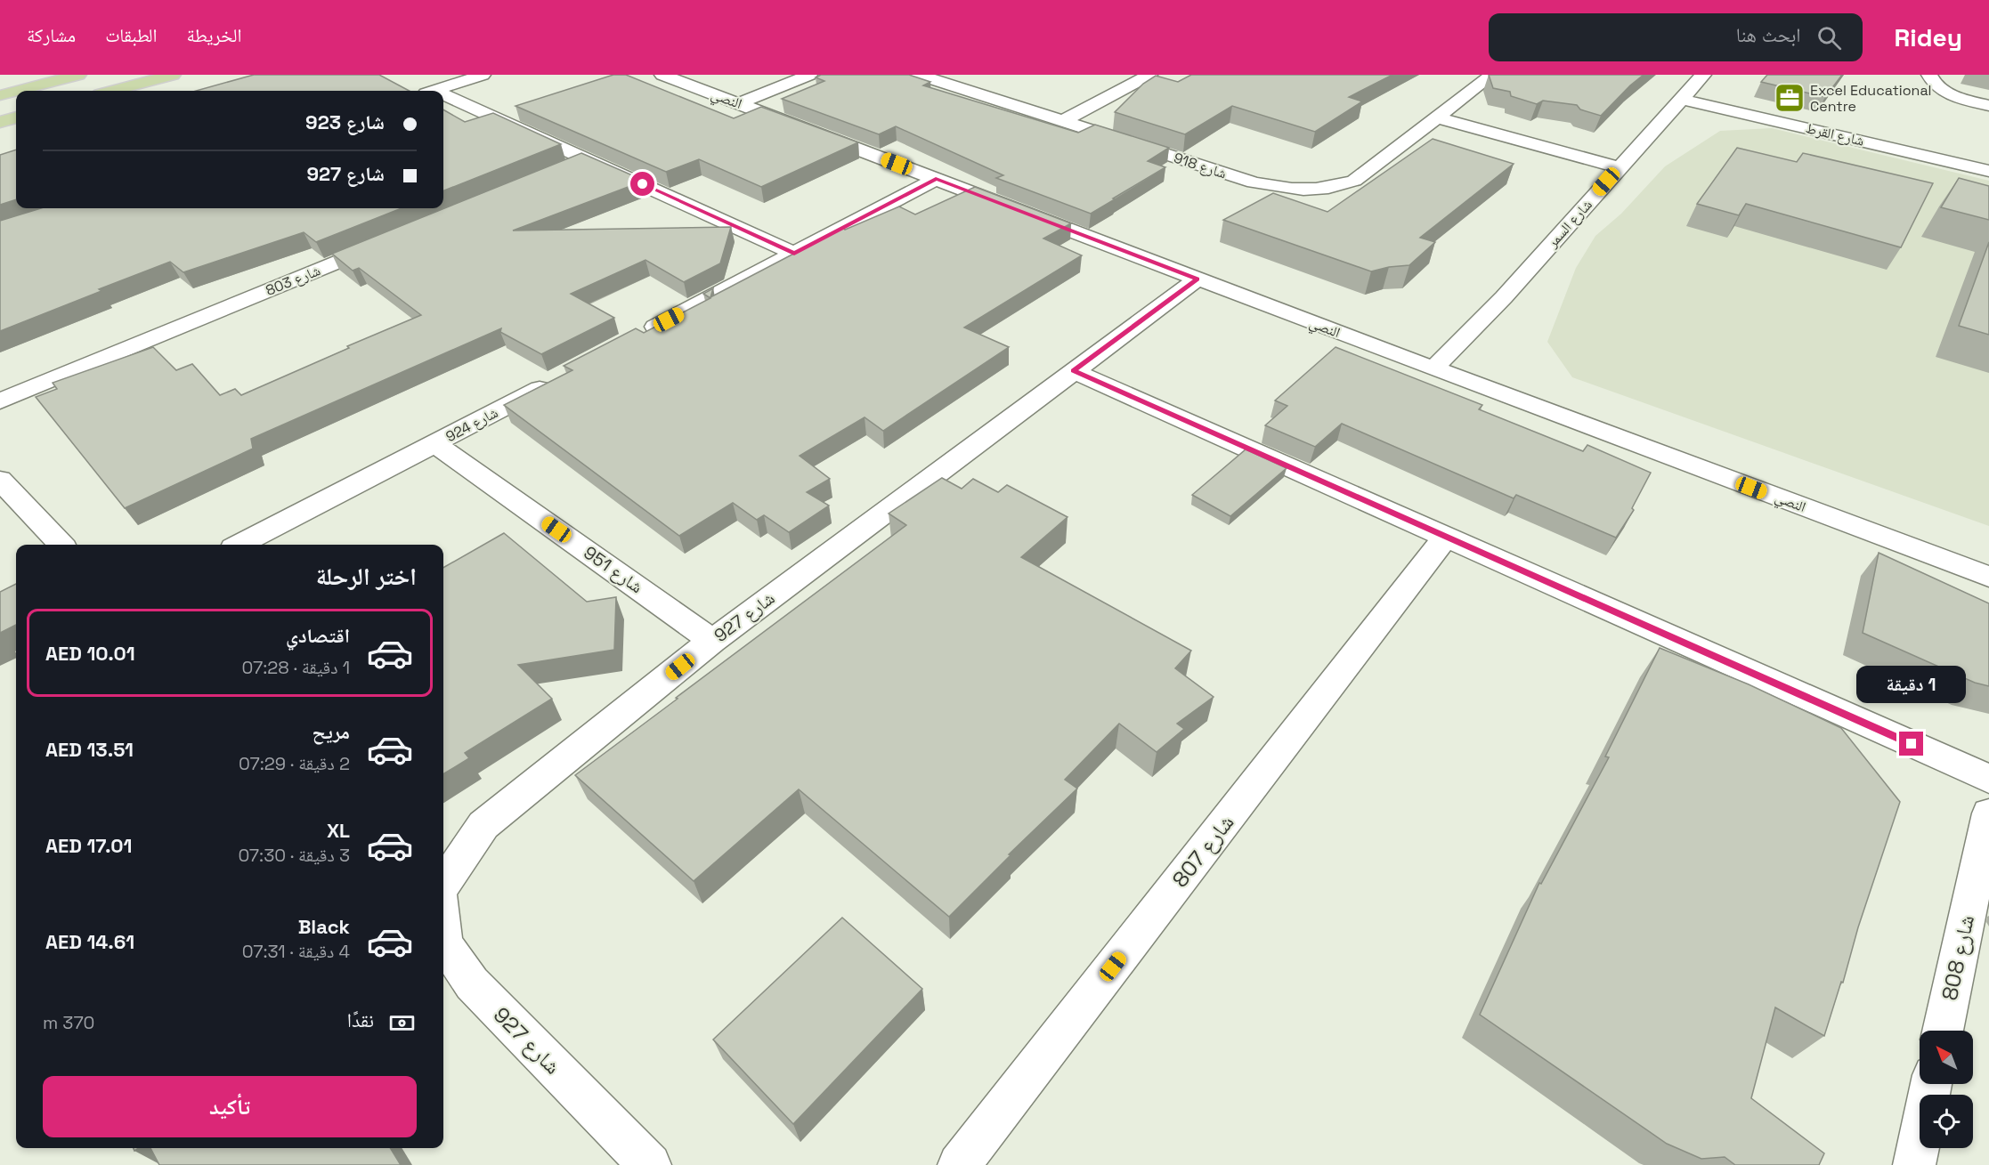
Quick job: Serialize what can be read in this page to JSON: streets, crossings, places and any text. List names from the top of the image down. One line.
{"streets":{"street":["النصي","شارع القرط","شارع 918","شارع السمر","شارع 803","شارع 924","شارع 951","شارع 927","شارع 807","شارع 808"]},"crossings":[["النصي","شارع السمر"],["النصي","شارع 927"],["شارع القرط","شارع السمر"],["شارع 924","شارع 951"],["شارع 951","شارع 927"]],"places":{"office":["Excel Educational Centre"]},"north":"top left","page":{"header":"Ridey","search":"ابحث هنا","nav":["الخريطة","الطبقات","مشاركة"],"banner":["شارع 923","شارع 927"],"heading":"اختر الرحلة","list":[{"name":"اقتصادي","note":"1 دقيقة · 07:28","value":"AED 10.01"},{"name":"مريح","note":"2 دقيقة · 07:29","value":"AED 13.51"},{"name":"XL","note":"3 دقيقة · 07:30","value":"AED 17.01"},{"name":"Black","note":"4 دقيقة · 07:31","value":"AED 14.61"}],"bubble":"1 دقيقة","pay":["نقدًا","370 m"],"buttons":"تأكيد"}}
